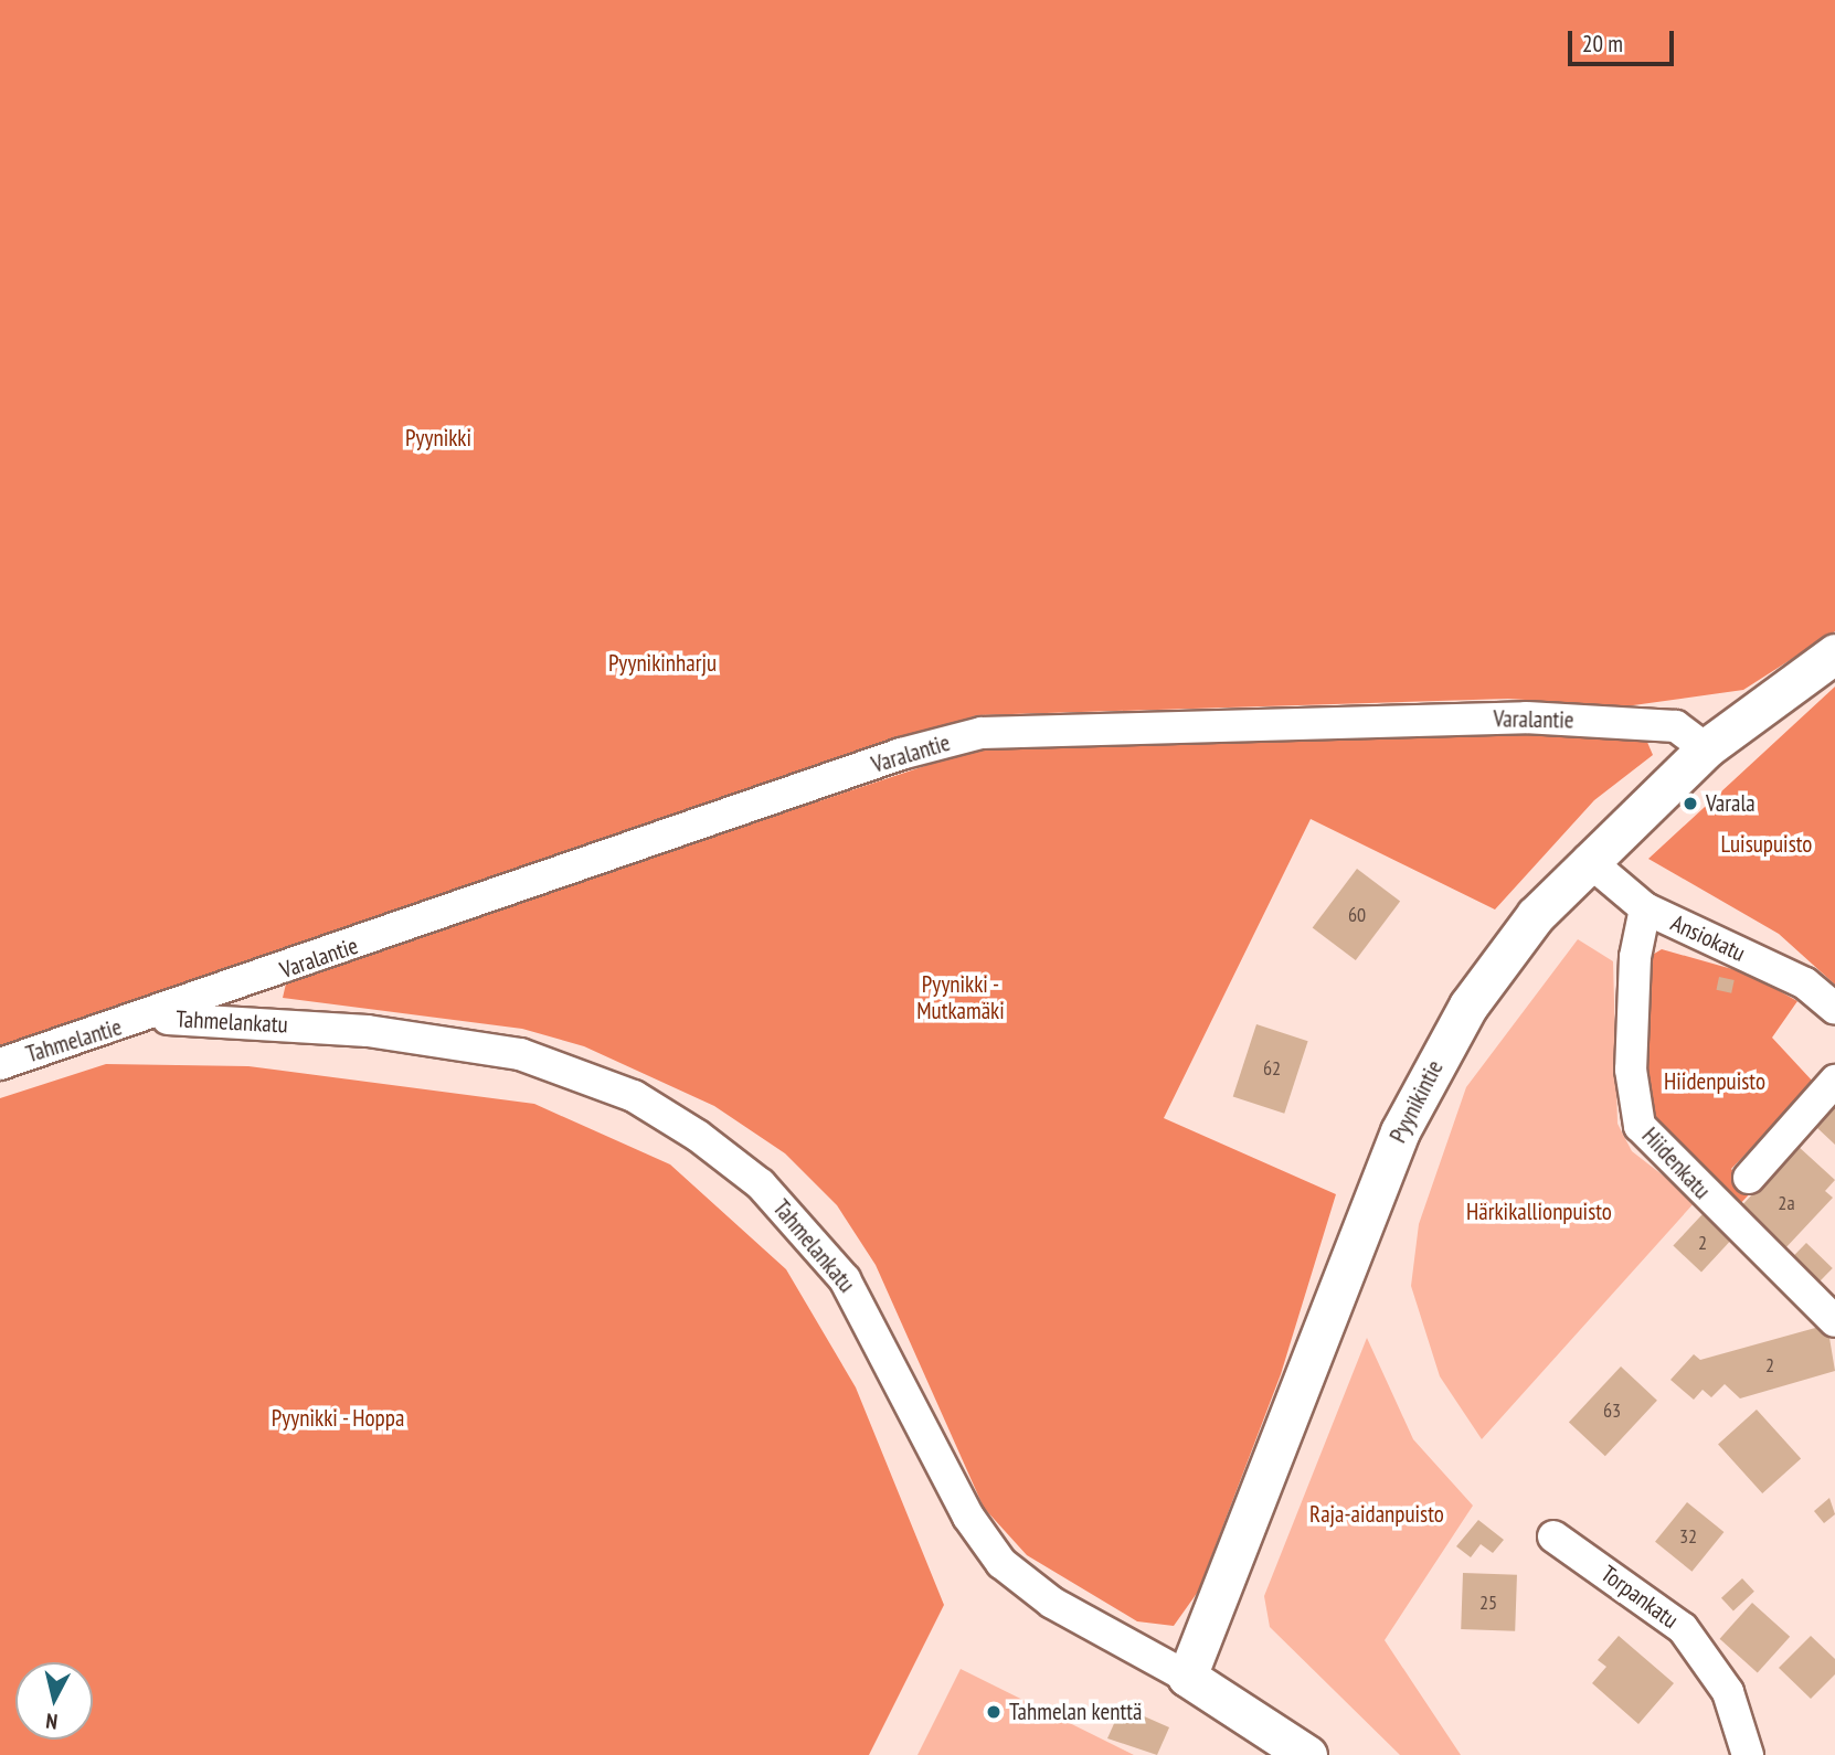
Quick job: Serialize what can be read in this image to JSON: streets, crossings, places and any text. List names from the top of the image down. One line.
{"streets":{"street":["Varalantie","Ansiokatu","Tahmelankatu","Tahmelantie","Pyynikintie","Hiidenkatu","Torpankatu"]},"crossings":[["Varalantie","Tahmelankatu"],["Varalantie","Tahmelantie"],["Varalantie","Pyynikintie"],["Ansiokatu","Pyynikintie"],["Ansiokatu","Hiidenkatu"],["Tahmelankatu","Tahmelantie"],["Tahmelankatu","Pyynikintie"]],"parks":["Pyynikki","Pyynikinharju","Luisupuisto","Pyynikki - Mutkamäki","Hiidenpuisto","Härkikallionpuisto","Pyynikki - Hoppa","Raja-aidanpuisto"],"places":["Varala","Tahmelan kenttä"],"house_numbers":["60","62","2a","2","2","63","32","25"],"scale_bar":"20 m","north":"bottom"}
